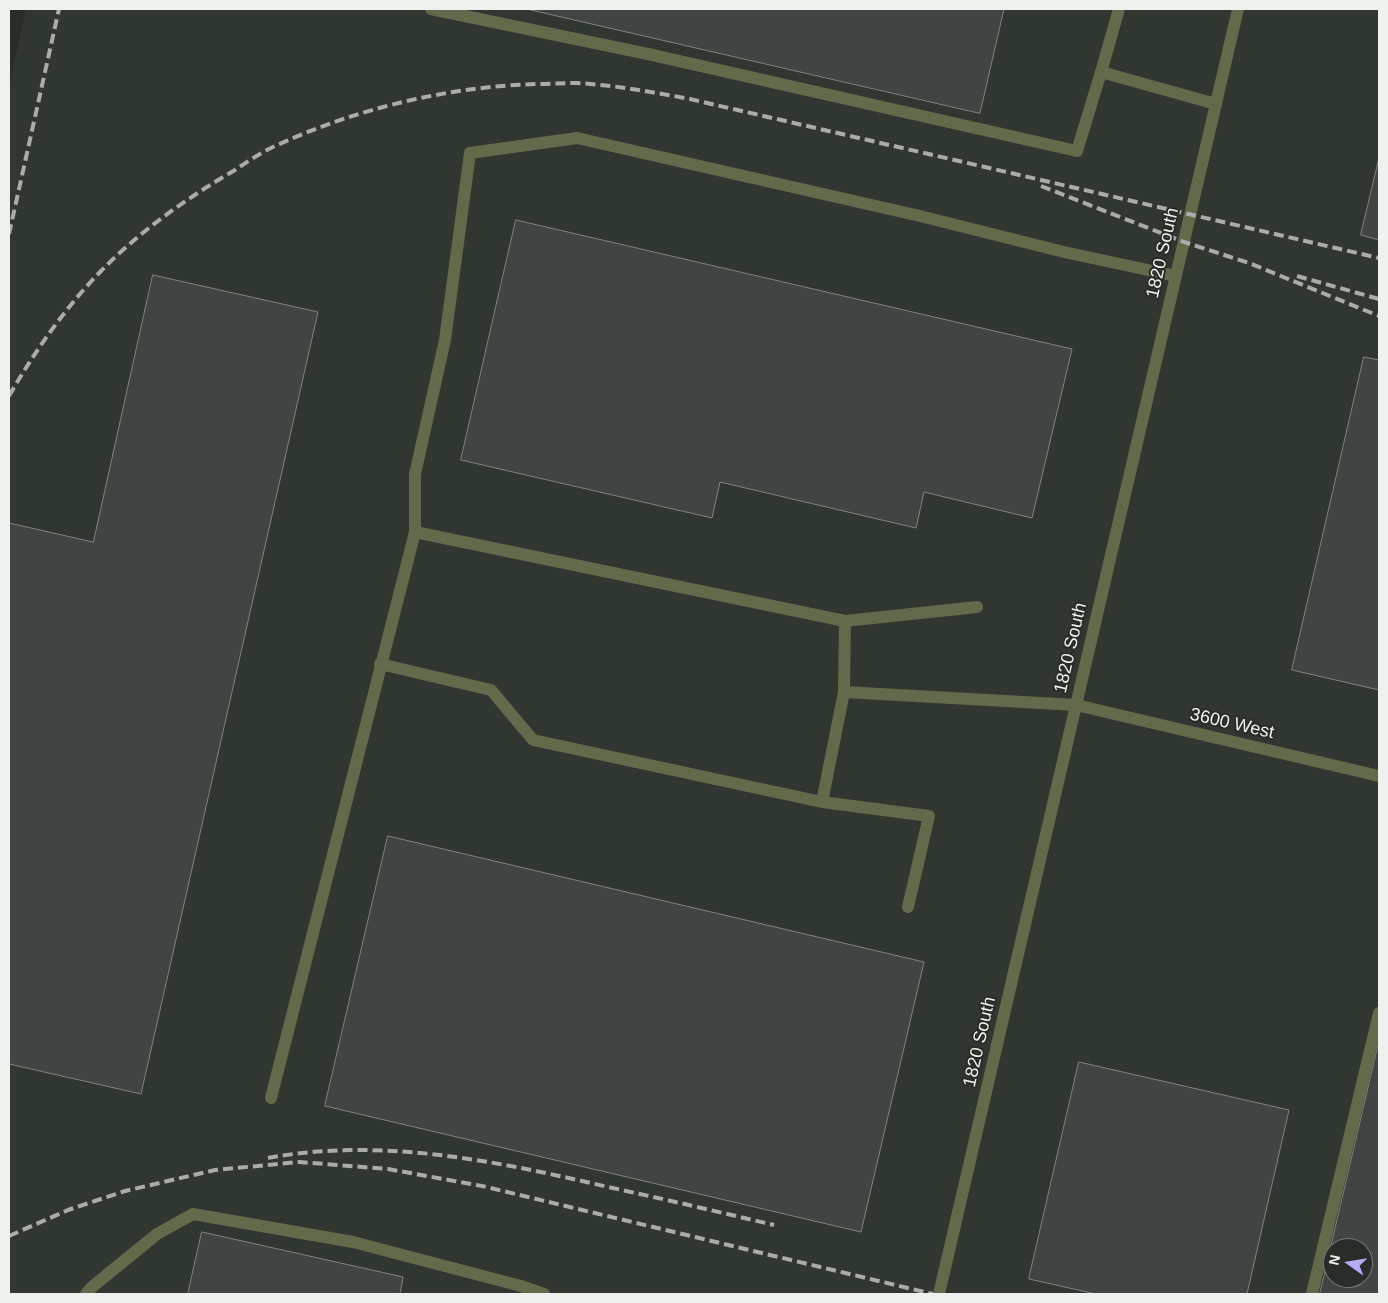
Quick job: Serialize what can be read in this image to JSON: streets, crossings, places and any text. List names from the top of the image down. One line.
{"streets":{"street":["1820 South","3600 West"]},"crossings":[["1820 South","3600 West"]],"north":"left"}
